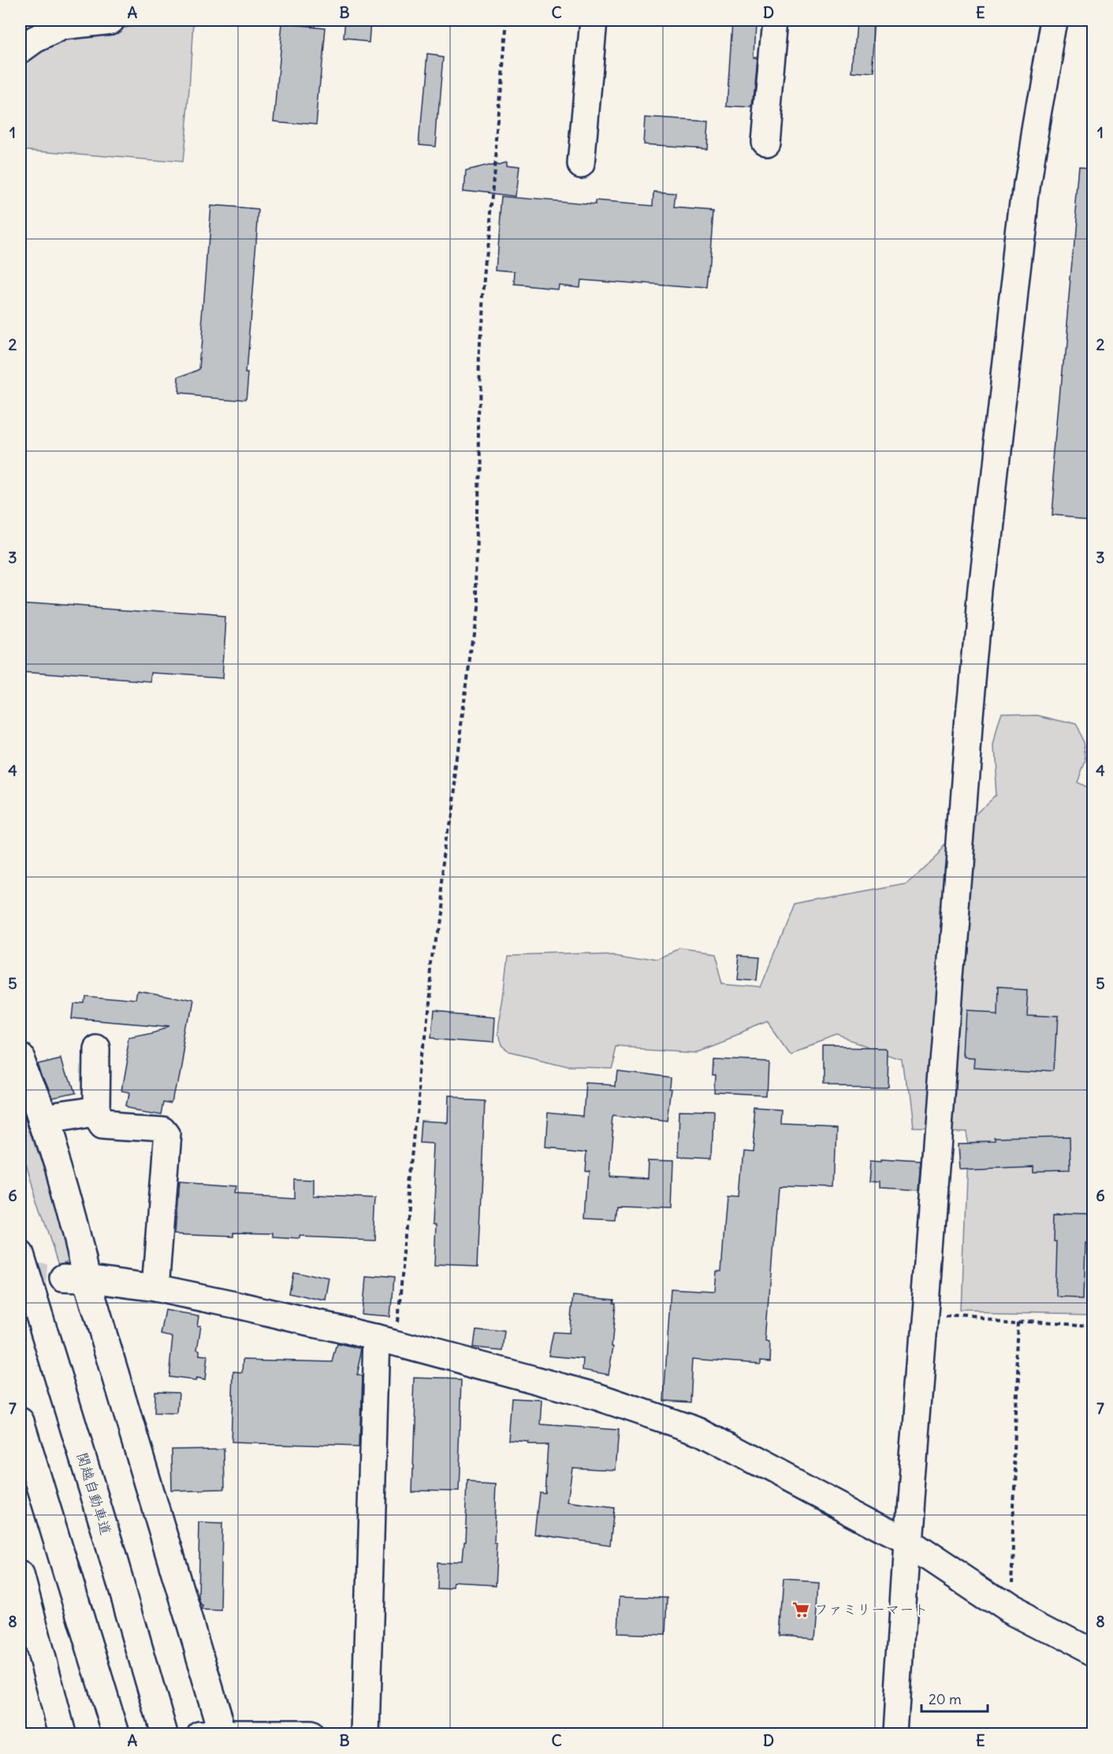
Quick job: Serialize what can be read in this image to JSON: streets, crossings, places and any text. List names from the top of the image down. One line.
{"streets":{"main road":["関越自動車道"]},"places":{"supermarket":["ファミリーマート"]},"scale_bar":"20 m","grid":{"columns":["A","B","C","D","E"],"rows":["1","2","3","4","5","6","7","8"]}}
